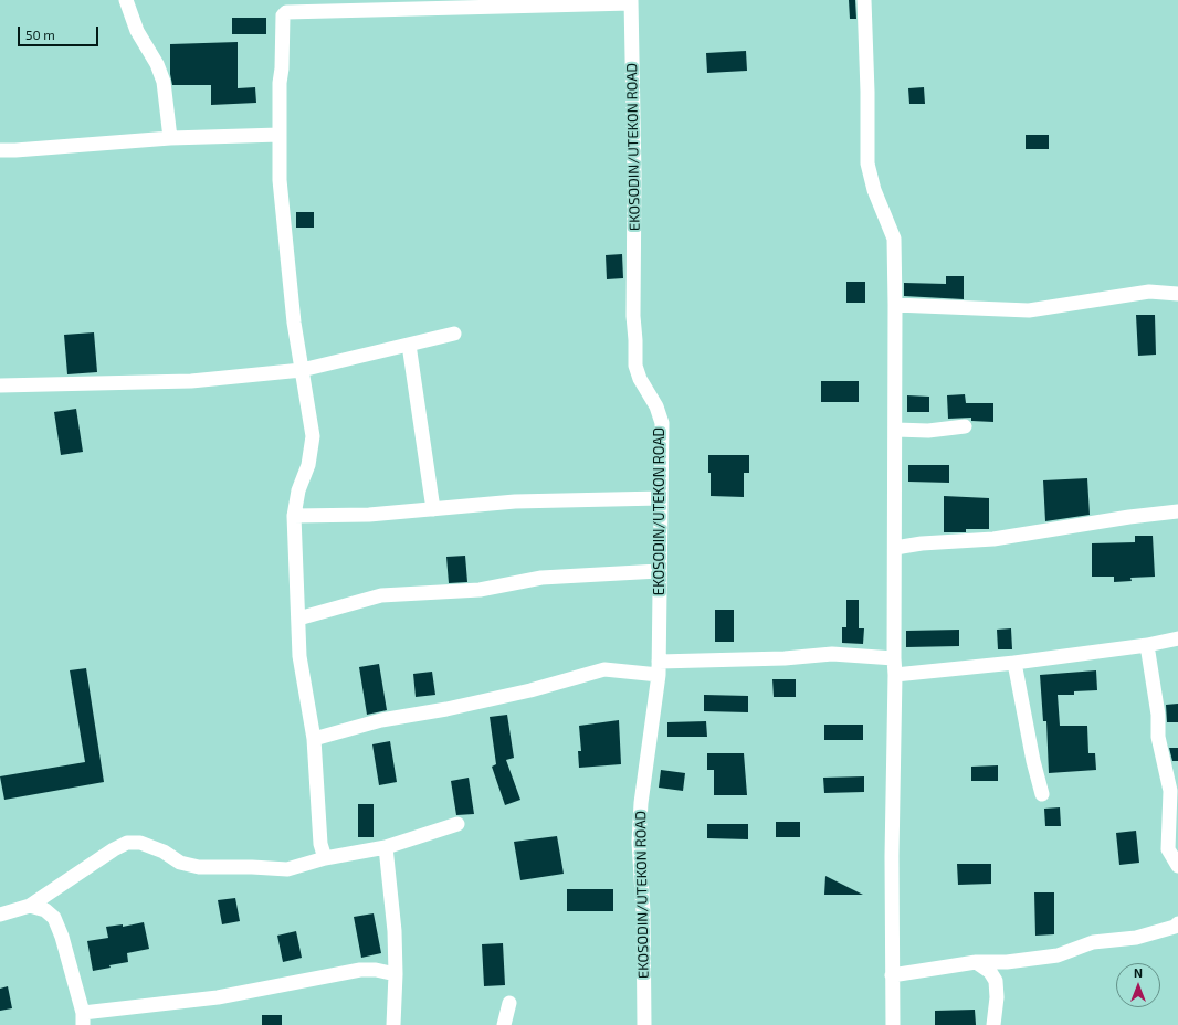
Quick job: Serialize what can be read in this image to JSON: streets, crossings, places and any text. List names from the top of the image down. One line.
{"streets":{"street":["EKOSODIN/UTEKON ROAD"]},"scale_bar":"50 m","north":"top"}
